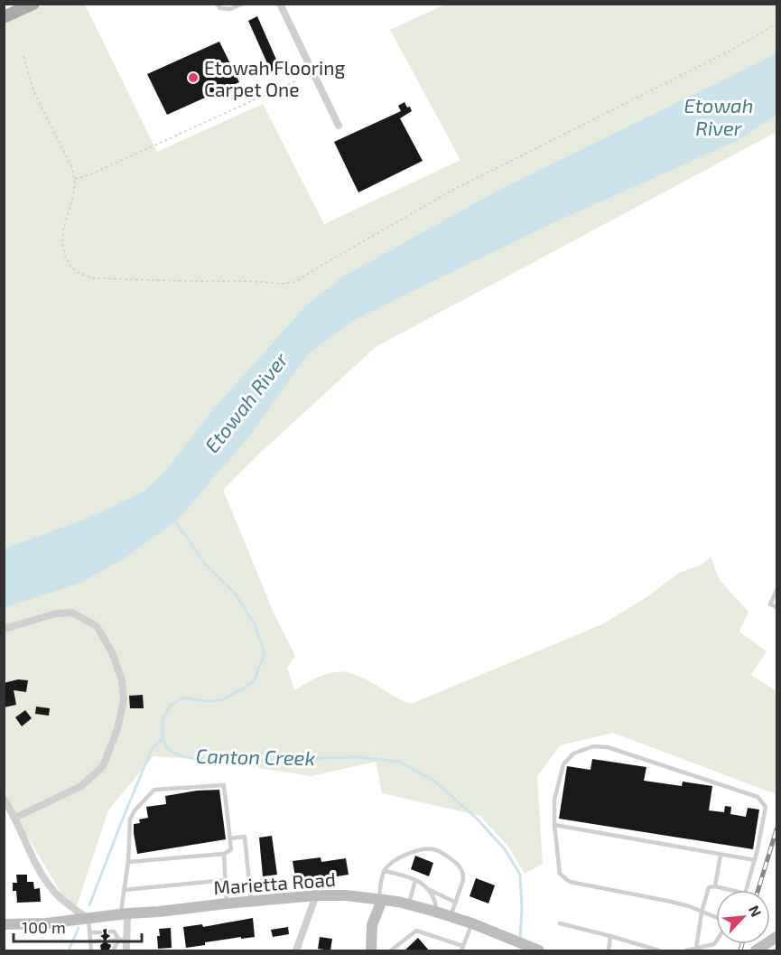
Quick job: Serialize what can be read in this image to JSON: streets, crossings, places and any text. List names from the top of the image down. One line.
{"streets":{"street":["Marietta Road"]},"water":["Etowah River","Canton Creek"],"places":["Etowah Flooring Carpet One"],"scale_bar":"100 m","north":"top right"}
